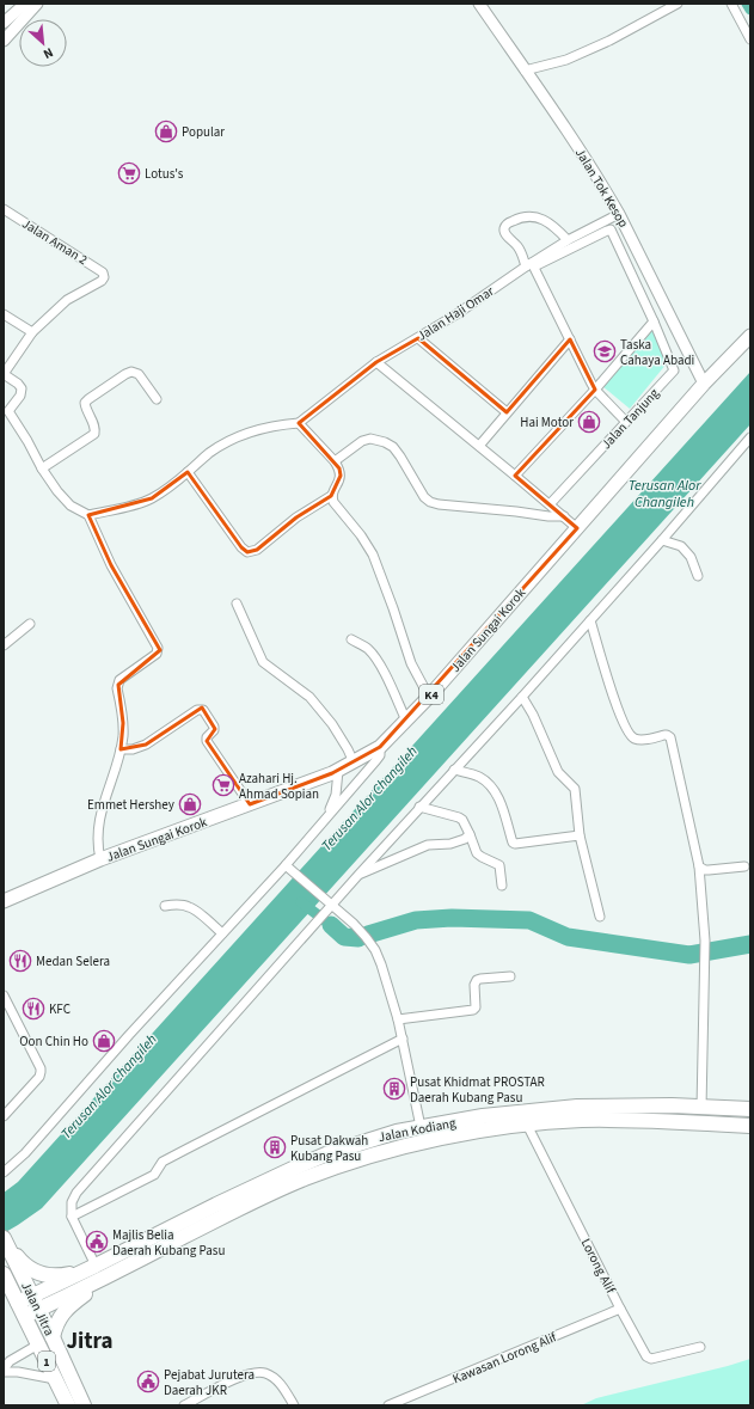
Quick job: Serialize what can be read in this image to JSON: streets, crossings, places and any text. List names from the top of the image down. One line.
{"streets":{"highway":["Jalan Kodiang","Jalan Jitra","1"],"main road":["Jalan Sungai Korok","K4"],"street":["Jalan Tok Kesop","Jalan Aman 2","Jalan Haji Omar","Jalan Tanjung","Lorong Alif","Kawasan Lorong Alif"]},"crossings":[["Jalan Tok Kesop","Jalan Haji Omar"],["Jalan Tok Kesop","Jalan Sungai Korok"],["Jalan Kodiang","Lorong Alif"],["Jalan Kodiang","Jalan Jitra"],["Lorong Alif","Kawasan Lorong Alif"]],"districts":["Jitra"],"water":["Terusan Alor Changileh"],"places":{"shop":["Popular","Hai Motor","Emmet Hershey","Oon Chin Ho"],"supermarket":["Lotus's","Azahari Hj. Ahmad Sopian"],"school or university":["Taska Cahaya Abadi"],"restaurant":["Medan Selera","KFC"],"building":["Pusat Khidmat PROSTAR Daerah Kubang Pasu","Pusat Dakwah Kubang Pasu"],"public building":["Majlis Belia Daerah Kubang Pasu","Pejabat Jurutera Daerah JKR"]},"north":"bottom right"}
